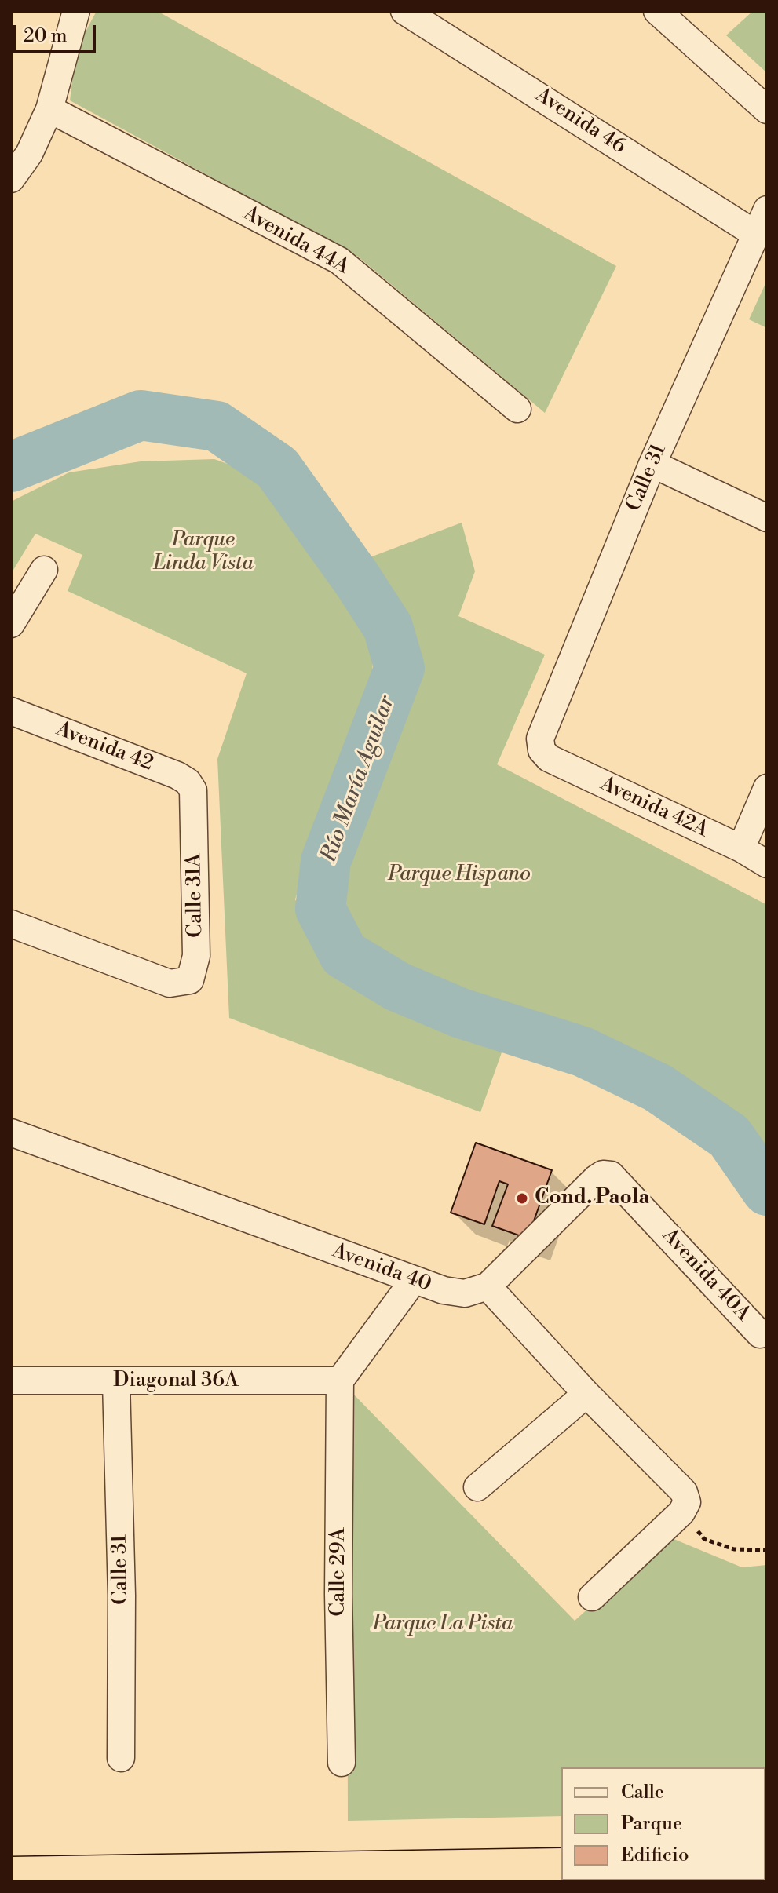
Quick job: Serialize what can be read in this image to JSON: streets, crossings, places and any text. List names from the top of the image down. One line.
{"streets":{"street":["Avenida 46","Avenida 44A","Calle 31","Avenida 42","Avenida 42A","Calle 31A","Avenida 40","Avenida 40A","Diagonal 36A","Calle 29A"]},"crossings":[["Avenida 46","Calle 31"],["Calle 31","Avenida 42A"],["Calle 31","Diagonal 36A"],["Avenida 42","Calle 31A"],["Avenida 40","Avenida 40A"],["Diagonal 36A","Calle 29A"]],"water":["Río María Aguilar"],"parks":["Parque Linda Vista","Parque Hispano","Parque La Pista"],"places":["Cond. Paola"],"legend":["Calle","Parque","Edificio"],"scale_bar":"20 m"}
